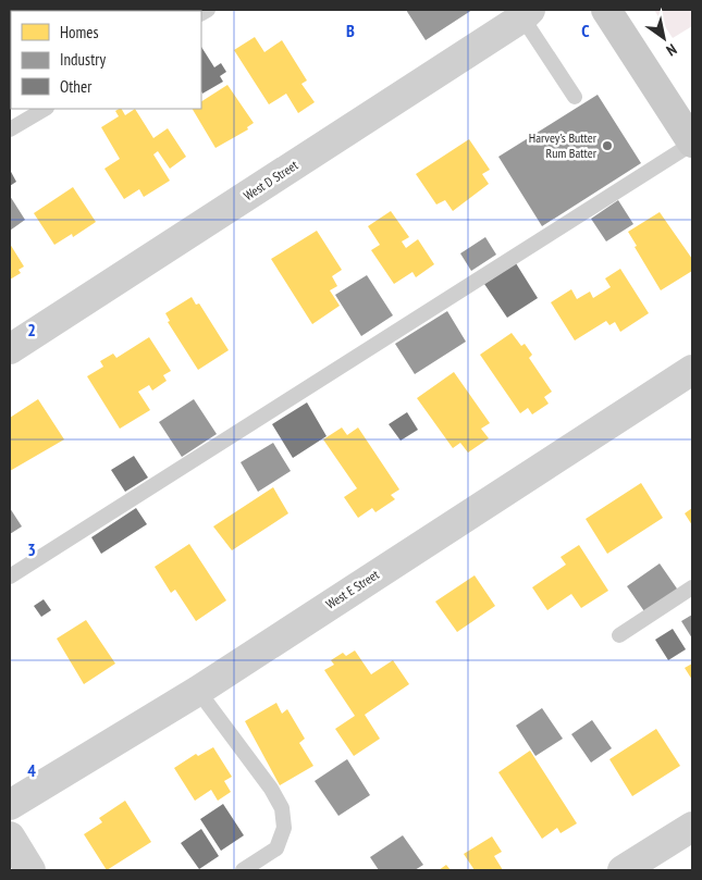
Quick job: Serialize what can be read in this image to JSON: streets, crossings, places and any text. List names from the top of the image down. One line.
{"streets":{"street":["West D Street","West E Street"]},"places":["Harvey's Butter Rum Batter"],"legend":["Homes","Industry","Other"],"north":"bottom right","grid":{"columns":["B","C"],"rows":["2","3","4"]}}
